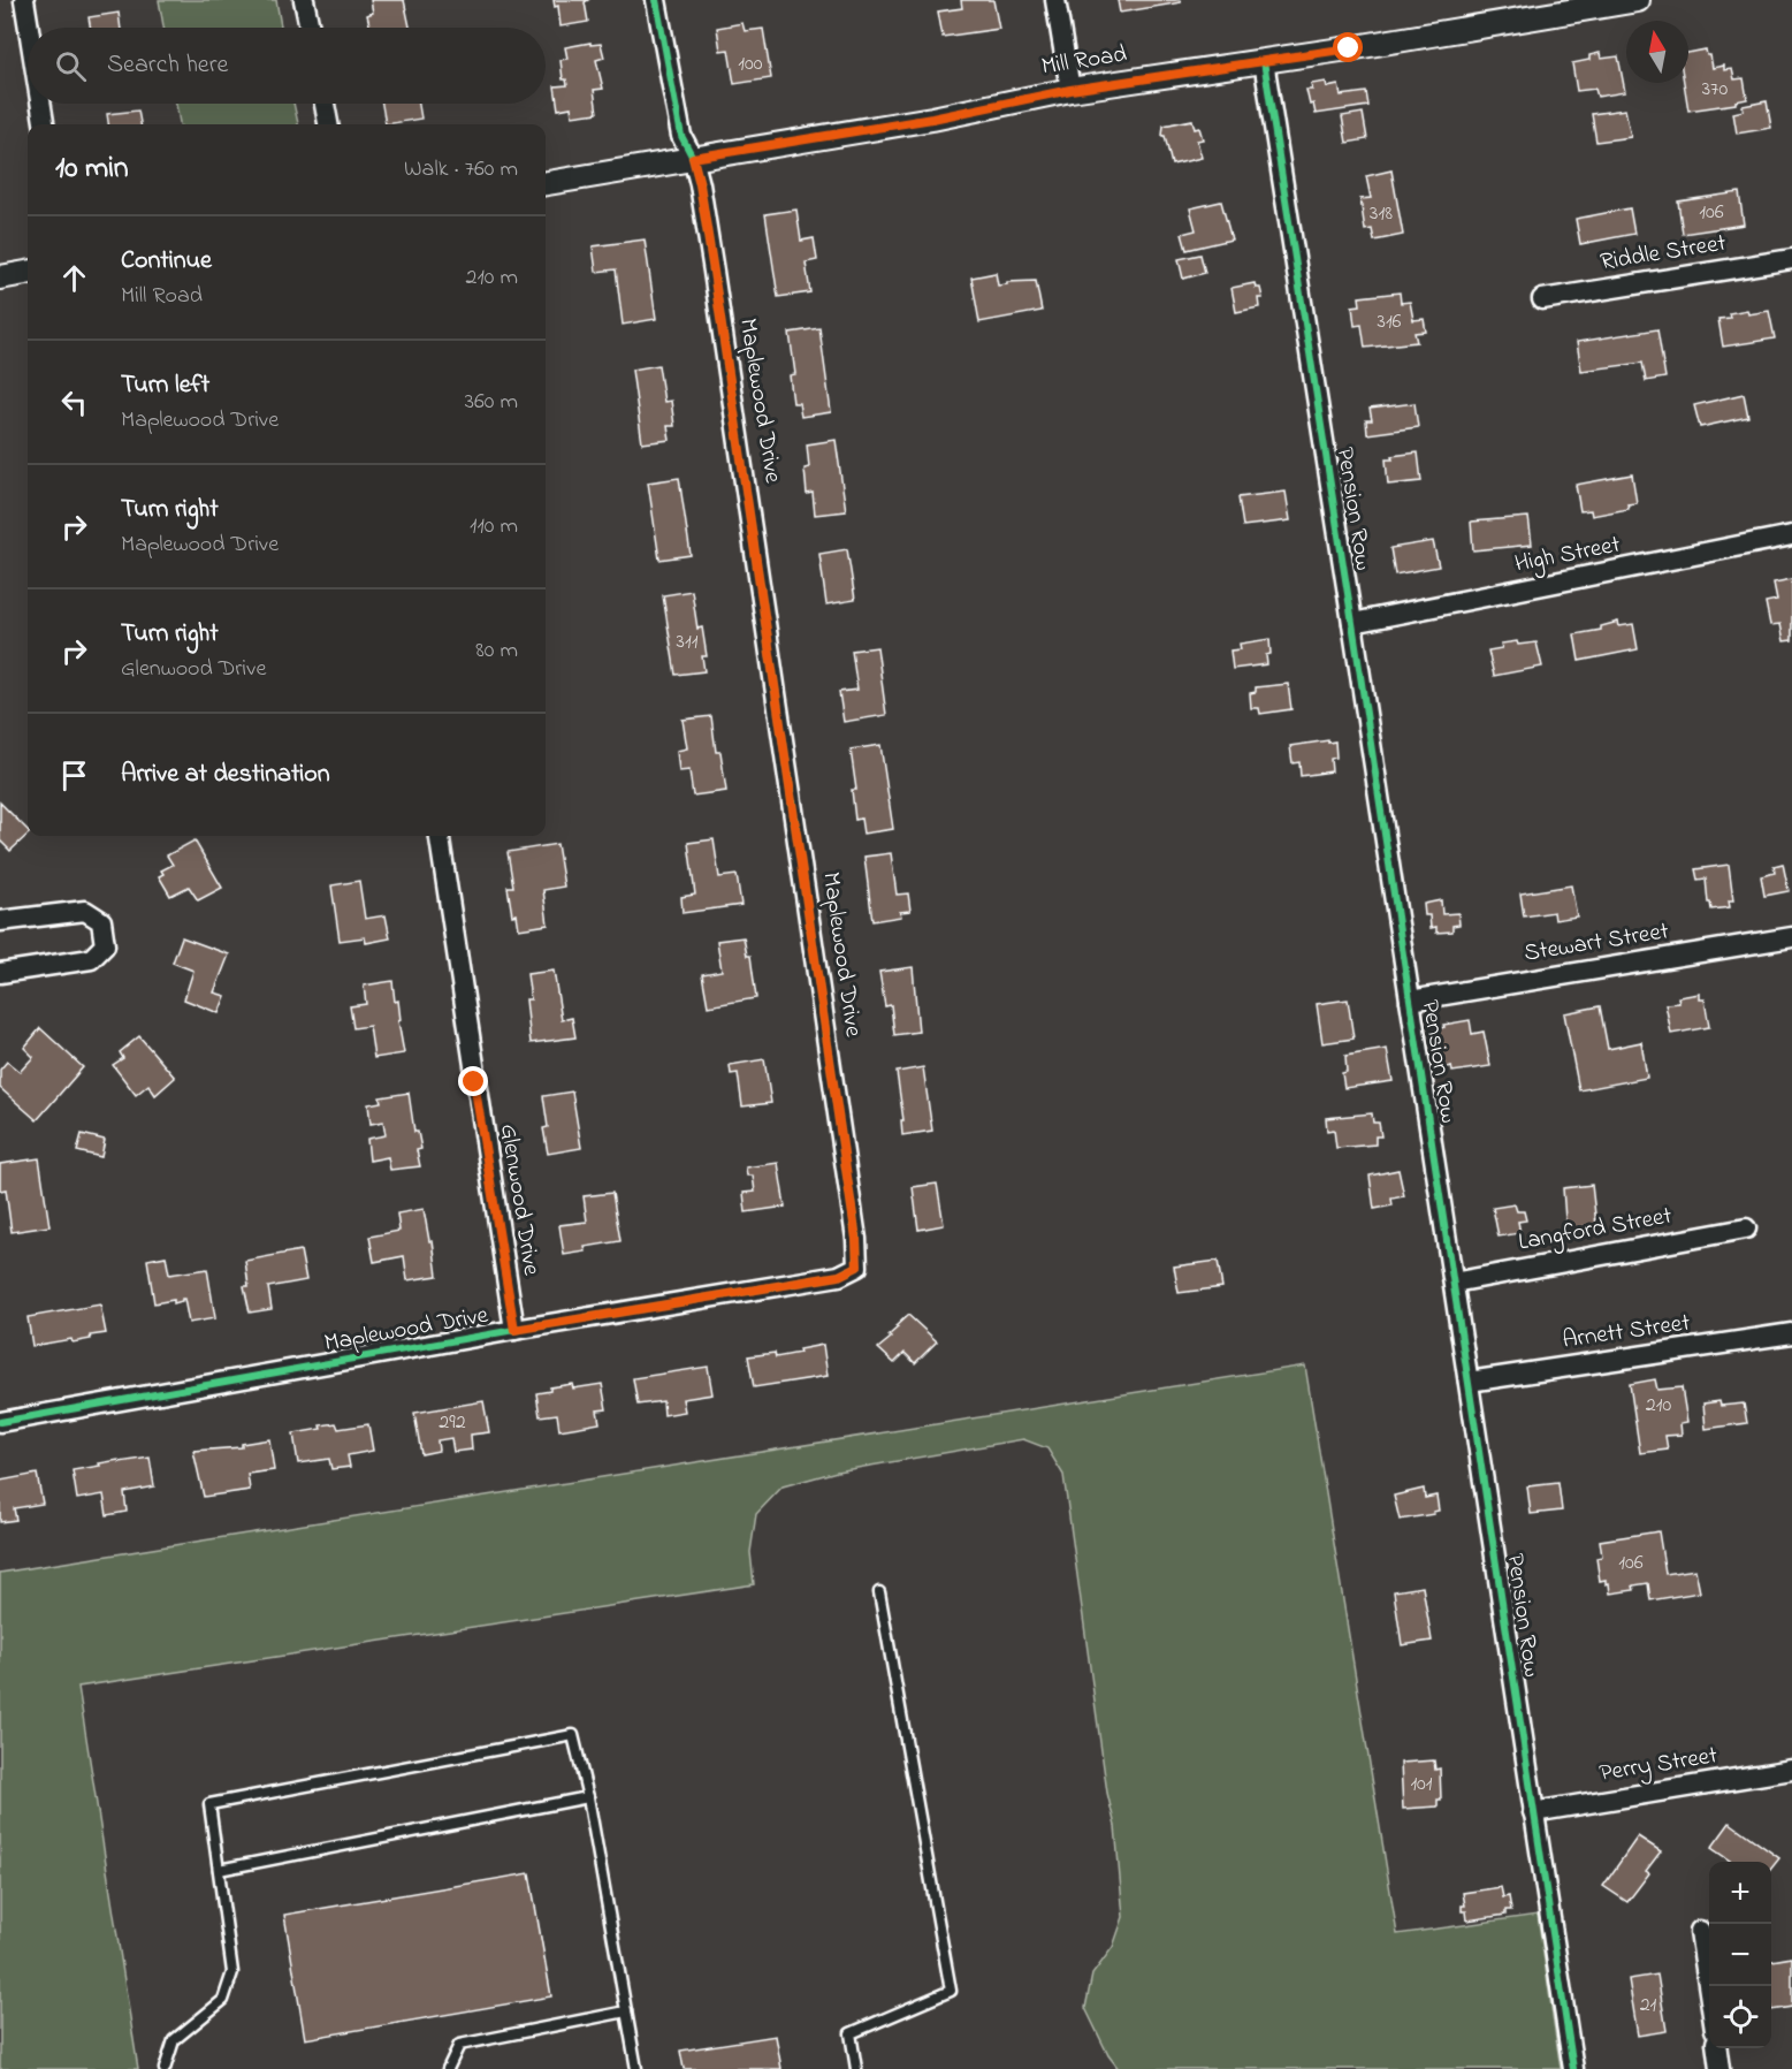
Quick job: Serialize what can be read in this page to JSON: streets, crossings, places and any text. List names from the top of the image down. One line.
{"streets":{"street":["Mill Road","Riddle Street","Maplewood Drive","Pension Row","High Street","Stewart Street","Glenwood Drive","Langford Street","Arnett Street","Perry Street"]},"crossings":[["Mill Road","Maplewood Drive"],["Mill Road","Pension Row"],["Maplewood Drive","Glenwood Drive"],["Pension Row","High Street"],["Pension Row","Stewart Street"],["Pension Row","Langford Street"],["Pension Row","Arnett Street"],["Pension Row","Perry Street"]],"house_numbers":["100","370","106","318","316","311","210","292","106","101","21"],"north":"top","page":{"search":"Search here","heading":["10 min","Walk · 760 m"],"list":[["Continue","Mill Road","210 m"],["Turn left","Maplewood Drive","360 m"],["Turn right","Maplewood Drive","110 m"],["Turn right","Glenwood Drive","80 m"],"Arrive at destination"],"map_buttons":["+","−"]}}
